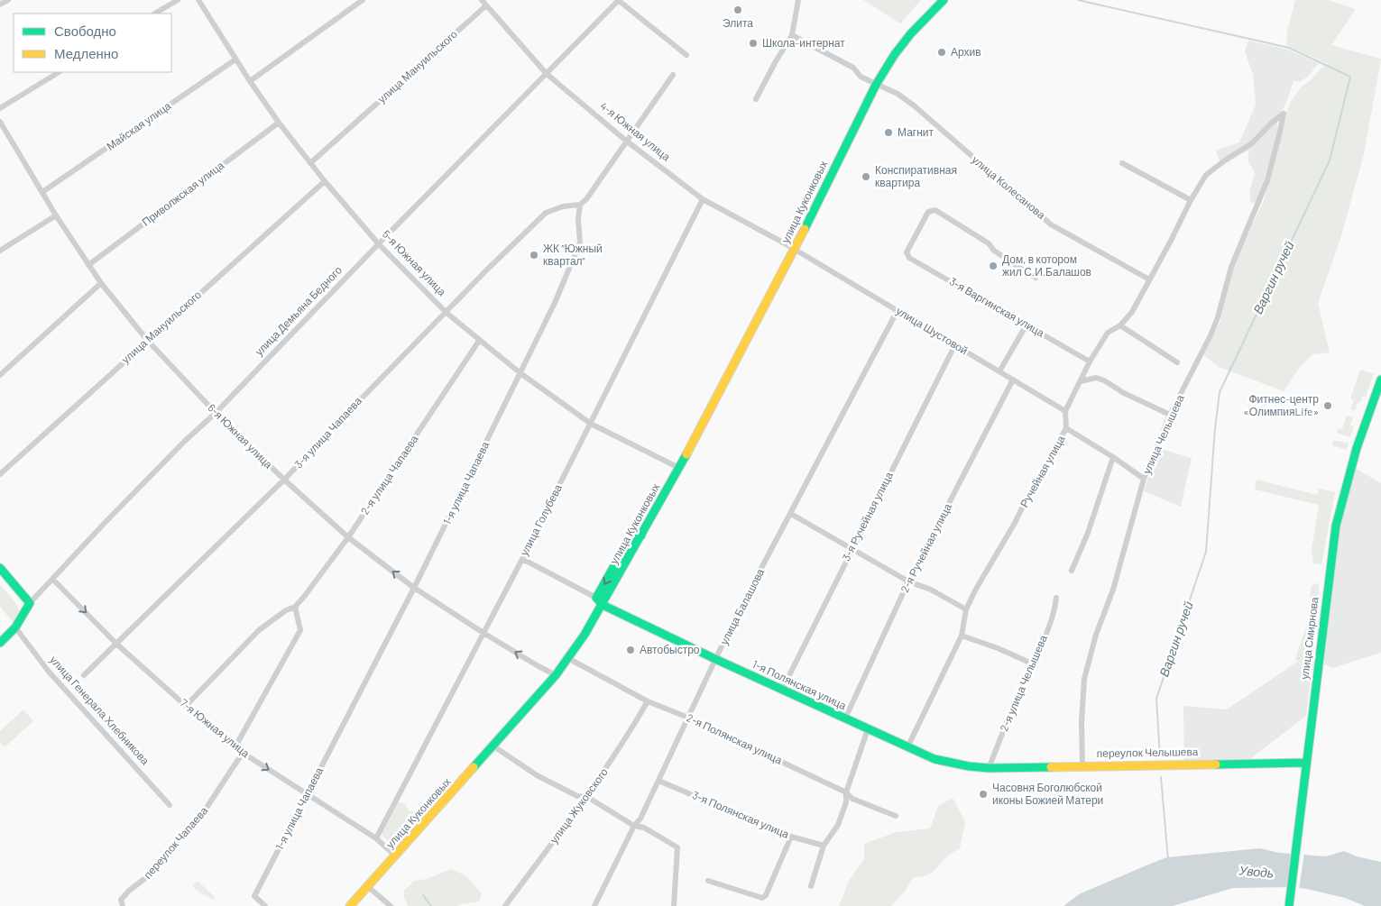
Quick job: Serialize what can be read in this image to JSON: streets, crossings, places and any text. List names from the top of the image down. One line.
{"streets":{"main road":["улица Куконковых","улица Демьяна Бедного","улица Смирнова","1-я Полянская улица","переулок Челышева"],"street":["улица Мануильского","Майская улица","4-я Южная улица","улица Колесанова","Приволжская улица","5-я Южная улица","3-я Варгинская улица","улица Шустовой","3-я улица Чапаева","улица Челышева","6-я Южная улица","Ручейная улица","2-я улица Чапаева","1-я улица Чапаева","3-я Ручейная улица","улица Голубева","2-я Ручейная улица","улица Балашова","2-я улица Челышева","улица Генерала Хлебникова","7-я Южная улица","2-я Полянская улица","улица Жуковского","3-я Полянская улица","переулок Чапаева"]},"crossings":[["улица Мануильского","4-я Южная улица"],["улица Мануильского","5-я Южная улица"],["улица Мануильского","6-я Южная улица"],["Майская улица","5-я Южная улица"],["Майская улица","6-я Южная улица"],["4-я Южная улица","улица Куконковых"],["4-я Южная улица","улица Демьяна Бедного"],["4-я Южная улица","улица Шустовой"],["4-я Южная улица","улица Голубева"],["улица Колесанова","улица Куконковых"],["Приволжская улица","5-я Южная улица"],["Приволжская улица","6-я Южная улица"],["улица Куконковых","5-я Южная улица"],["улица Куконковых","улица Шустовой"],["улица Куконковых","6-я Южная улица"],["улица Куконковых","1-я Полянская улица"],["улица Куконковых","7-я Южная улица"],["улица Куконковых","2-я Полянская улица"],["5-я Южная улица","улица Демьяна Бедного"],["5-я Южная улица","3-я улица Чапаева"],["5-я Южная улица","2-я улица Чапаева"],["5-я Южная улица","1-я улица Чапаева"],["5-я Южная улица","улица Голубева"],["улица Демьяна Бедного","6-я Южная улица"],["улица Демьяна Бедного","улица Генерала Хлебникова"],["улица Демьяна Бедного","7-я Южная улица"],["улица Шустовой","Ручейная улица"],["улица Шустовой","3-я Ручейная улица"],["улица Шустовой","2-я Ручейная улица"],["улица Шустовой","улица Балашова"],["3-я улица Чапаева","6-я Южная улица"],["3-я улица Чапаева","1-я улица Чапаева"],["3-я улица Чапаева","7-я Южная улица"],["улица Челышева","переулок Челышева"],["6-я Южная улица","2-я улица Чапаева"],["6-я Южная улица","1-я улица Чапаева"],["6-я Южная улица","улица Голубева"],["Ручейная улица","1-я Полянская улица"],["2-я улица Чапаева","7-я Южная улица"],["1-я улица Чапаева","7-я Южная улица"],["3-я Ручейная улица","1-я Полянская улица"],["улица Голубева","7-я Южная улица"],["2-я Ручейная улица","1-я Полянская улица"],["улица Балашова","1-я Полянская улица"],["улица Балашова","2-я Полянская улица"],["улица Балашова","3-я Полянская улица"],["улица Смирнова","переулок Челышева"],["2-я улица Челышева","1-я Полянская улица"],["2-я улица Челышева","переулок Челышева"],["1-я Полянская улица","переулок Челышева"],["7-я Южная улица","переулок Чапаева"],["2-я Полянская улица","улица Жуковского"]],"one_way":["7-я Южная улица"],"water":["Варгин ручей","Уводь"],"places":["Элита","Школа-интернат","Архив","Магнит","Конспиративная квартира","ЖК \"Южный квартал\"","Дом, в котором жил С.И.Балашов","Фитнес-центр «ОлимпияLife»","Автобыстро","Часовня Боголюбской иконы Божией Матери"],"legend":["Свободно","Медленно"]}
